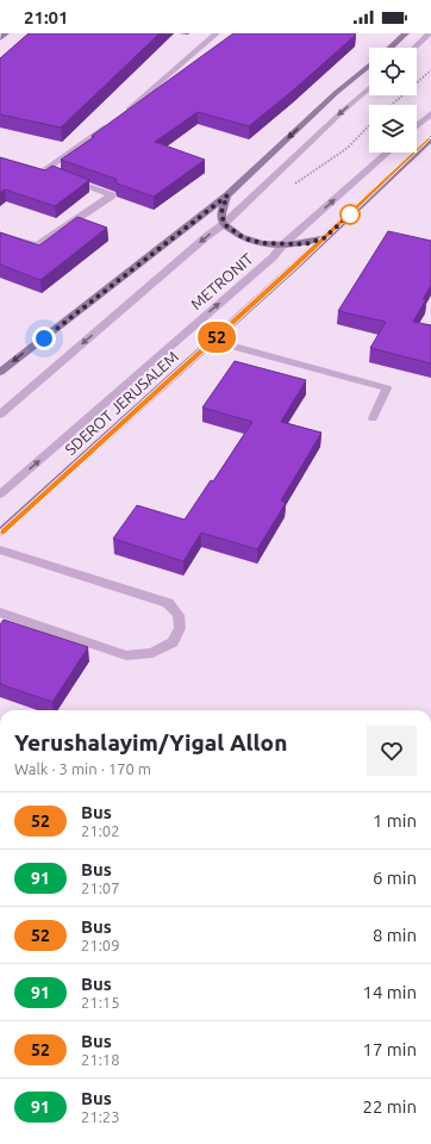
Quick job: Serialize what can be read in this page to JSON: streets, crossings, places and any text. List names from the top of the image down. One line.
{"streets":{"main road":["SDEROT JERUSALEM"],"lane":["METRONIT"]},"lines":["bus line 52"],"page":{"status":"21:01","on_map":"52","heading":["Yerushalayim/Yigal Allon","Walk · 3 min · 170 m"],"list":[{"mark":"52","name":"Bus","note":"21:02","value":"1 min"},{"mark":"91","name":"Bus","note":"21:07","value":"6 min"},{"mark":"52","name":"Bus","note":"21:09","value":"8 min"},{"mark":"91","name":"Bus","note":"21:15","value":"14 min"},{"mark":"52","name":"Bus","note":"21:18","value":"17 min"},{"mark":"91","name":"Bus","note":"21:23","value":"22 min"}]}}
